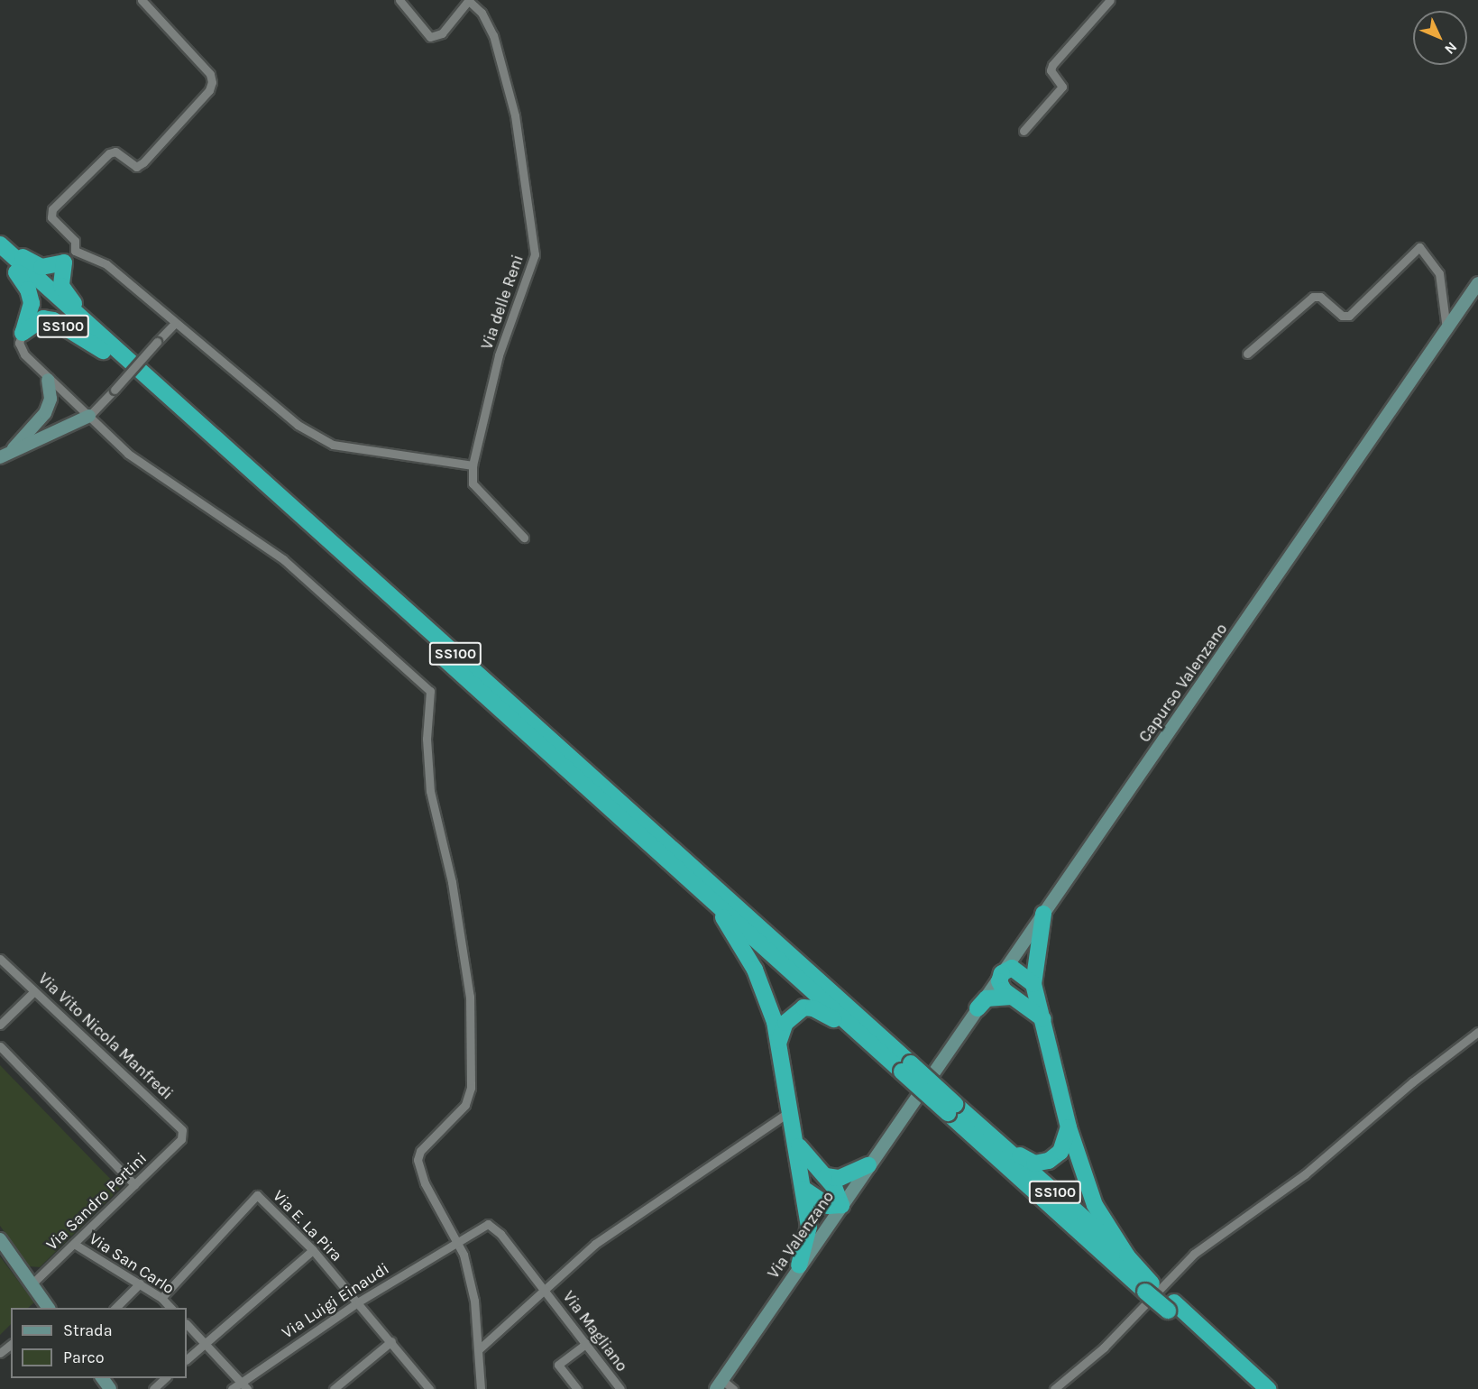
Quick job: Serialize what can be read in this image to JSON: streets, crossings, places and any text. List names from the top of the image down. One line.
{"streets":{"highway":["SS100"],"street":["Via delle Reni","Capurso Valenzano","Via Vito Nicola Manfredi","Via Sandro Pertini","Via E. La Pira","Via Valenzano","Via San Carlo","Via Luigi Einaudi","Via Magliano"]},"crossings":[["SS100","Capurso Valenzano"],["SS100","Via Valenzano"],["Capurso Valenzano","Via Valenzano"],["Via Vito Nicola Manfredi","Via Sandro Pertini"],["Via Sandro Pertini","Via San Carlo"],["Via E. La Pira","Via San Carlo"],["Via E. La Pira","Via Luigi Einaudi"],["Via Luigi Einaudi","Via Magliano"]],"legend":["Strada","Parco"],"north":"bottom right"}
